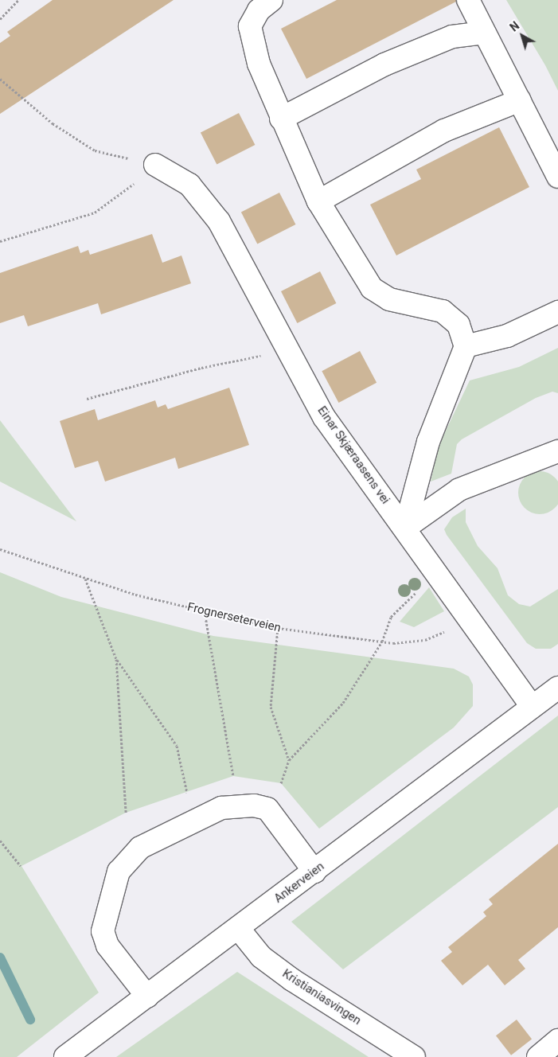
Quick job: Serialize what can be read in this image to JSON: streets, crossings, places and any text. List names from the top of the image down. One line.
{"streets":{"street":["Einar Skjæraasens vei","Ankerveien","Kristianiasvingen"],"path":["Frognerseterveien"]},"crossings":[["Einar Skjæraasens vei","Frognerseterveien"],["Einar Skjæraasens vei","Ankerveien"],["Ankerveien","Kristianiasvingen"]],"north":"top left"}
